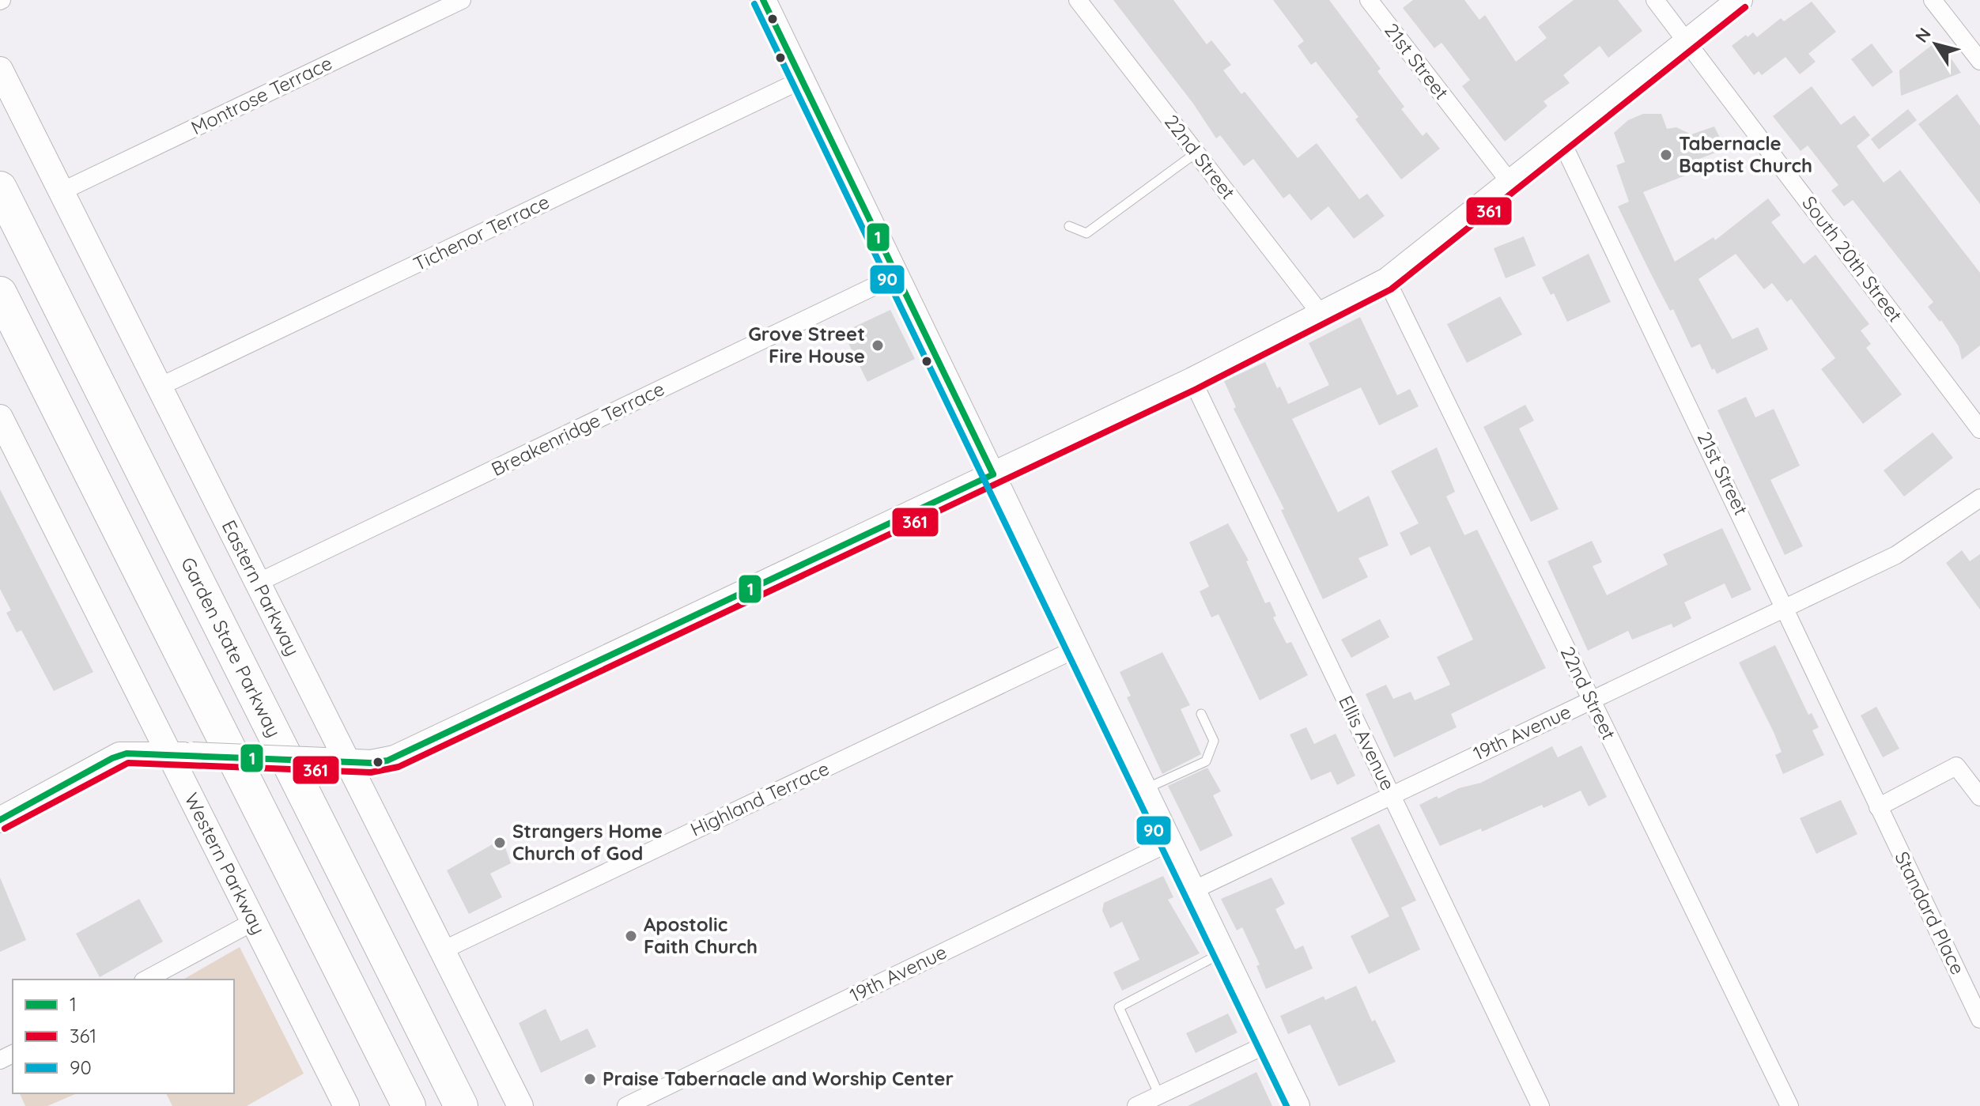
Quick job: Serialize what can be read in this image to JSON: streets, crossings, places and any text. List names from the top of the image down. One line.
{"streets":{"highway":["Garden State Parkway"],"main road":["Eastern Parkway","Western Parkway"],"street":["21st Street","Montrose Terrace","22nd Street","Tichenor Terrace","South 20th Street","Breakenridge Terrace","19th Avenue","Ellis Avenue","Highland Terrace","Standard Place"]},"crossings":[["21st Street","19th Avenue"],["21st Street","Standard Place"],["Montrose Terrace","Eastern Parkway"],["22nd Street","19th Avenue"],["Tichenor Terrace","Eastern Parkway"],["Breakenridge Terrace","Eastern Parkway"],["Eastern Parkway","Highland Terrace"],["19th Avenue","Ellis Avenue"]],"places":["Tabernacle Baptist Church","Grove Street Fire House","Strangers Home Church of God","Apostolic Faith Church","Praise Tabernacle and Worship Center"],"lines":["transit line 1","transit line 90","transit line 361"],"legend":["1","361","90"],"north":"top left"}
